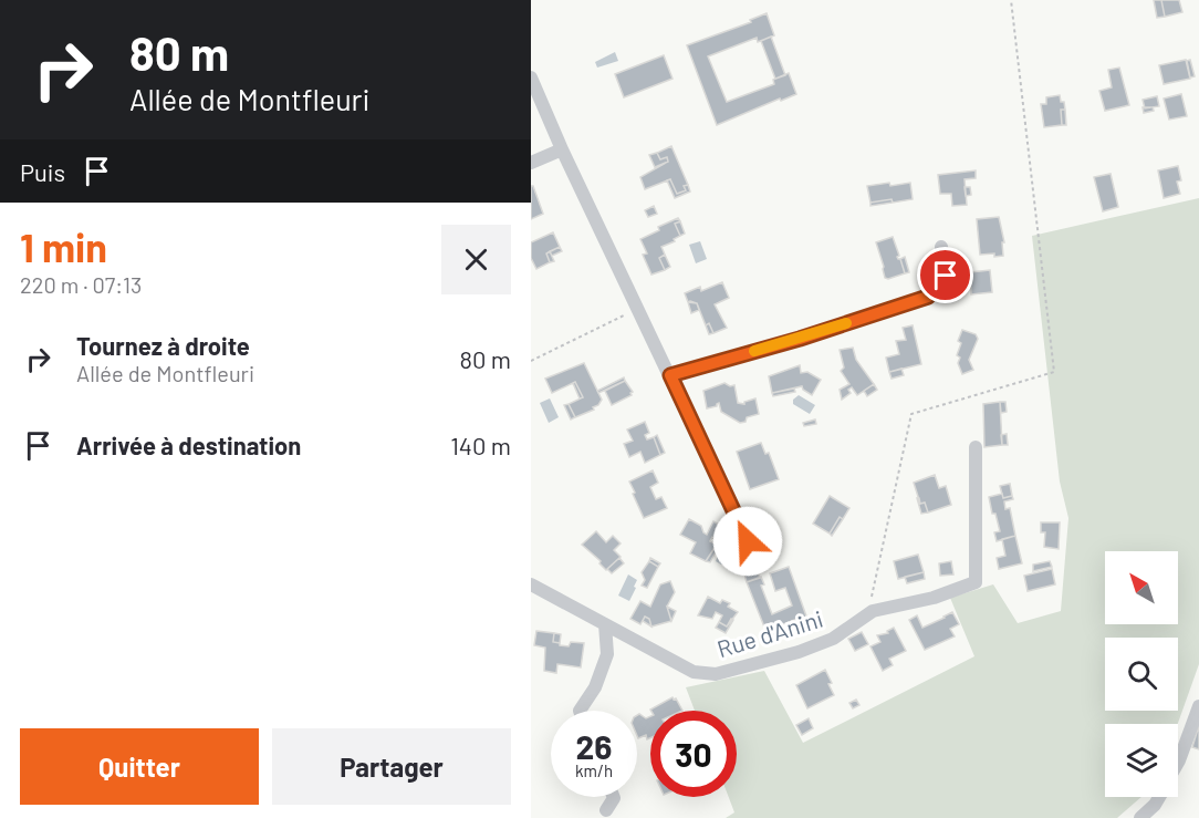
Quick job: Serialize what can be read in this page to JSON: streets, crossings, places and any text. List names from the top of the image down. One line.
{"streets":{"street":["Rue d'Anini"]},"north":"top left","page":{"turn":["80 m","Allée de Montfleuri"],"then":"Puis","heading":["1 min","220 m · 07:13"],"list":[{"name":"Tournez à droite","note":"Allée de Montfleuri","value":"80 m"},{"name":"Arrivée à destination","value":"140 m"}],"speed":"26 km/h","limit":"30","buttons":["Quitter","Partager"]}}
